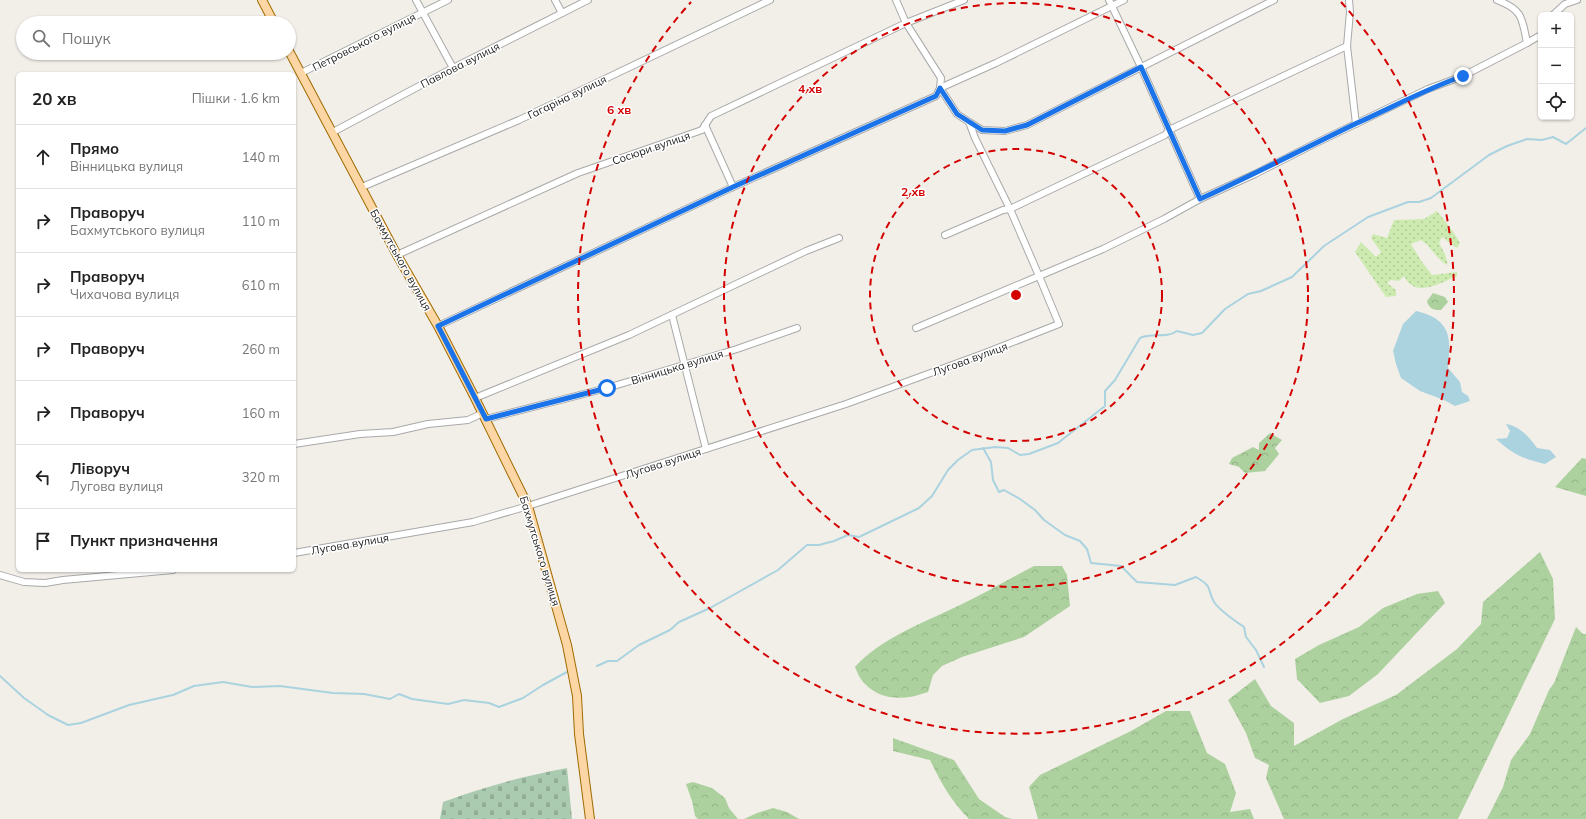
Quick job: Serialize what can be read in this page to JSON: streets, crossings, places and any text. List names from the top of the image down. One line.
{"streets":{"main road":["Бахмутського вулиця"],"street":["Петровського вулиця","Павлова вулиця","Гагаріна вулиця","Сосюри вулиця","Лугова вулиця","Вінницька вулиця"]},"crossings":[["Петровського вулиця","Бахмутського вулиця"],["Павлова вулиця","Бахмутського вулиця"],["Гагаріна вулиця","Бахмутського вулиця"],["Сосюри вулиця","Бахмутського вулиця"],["Бахмутського вулиця","Лугова вулиця"],["Бахмутського вулиця","Вінницька вулиця"]],"page":{"map_buttons":["+","−"],"search":"Пошук","heading":["20 хв","Пішки · 1.6 km"],"list":[["Прямо","Вінницька вулиця","140 m"],["Праворуч","Бахмутського вулиця","110 m"],["Праворуч","Чихачова вулиця","610 m"],["Праворуч","260 m"],["Праворуч","160 m"],["Ліворуч","Лугова вулиця","320 m"],"Пункт призначення"]},"rings":["4 хв","6 хв","2 хв"]}
